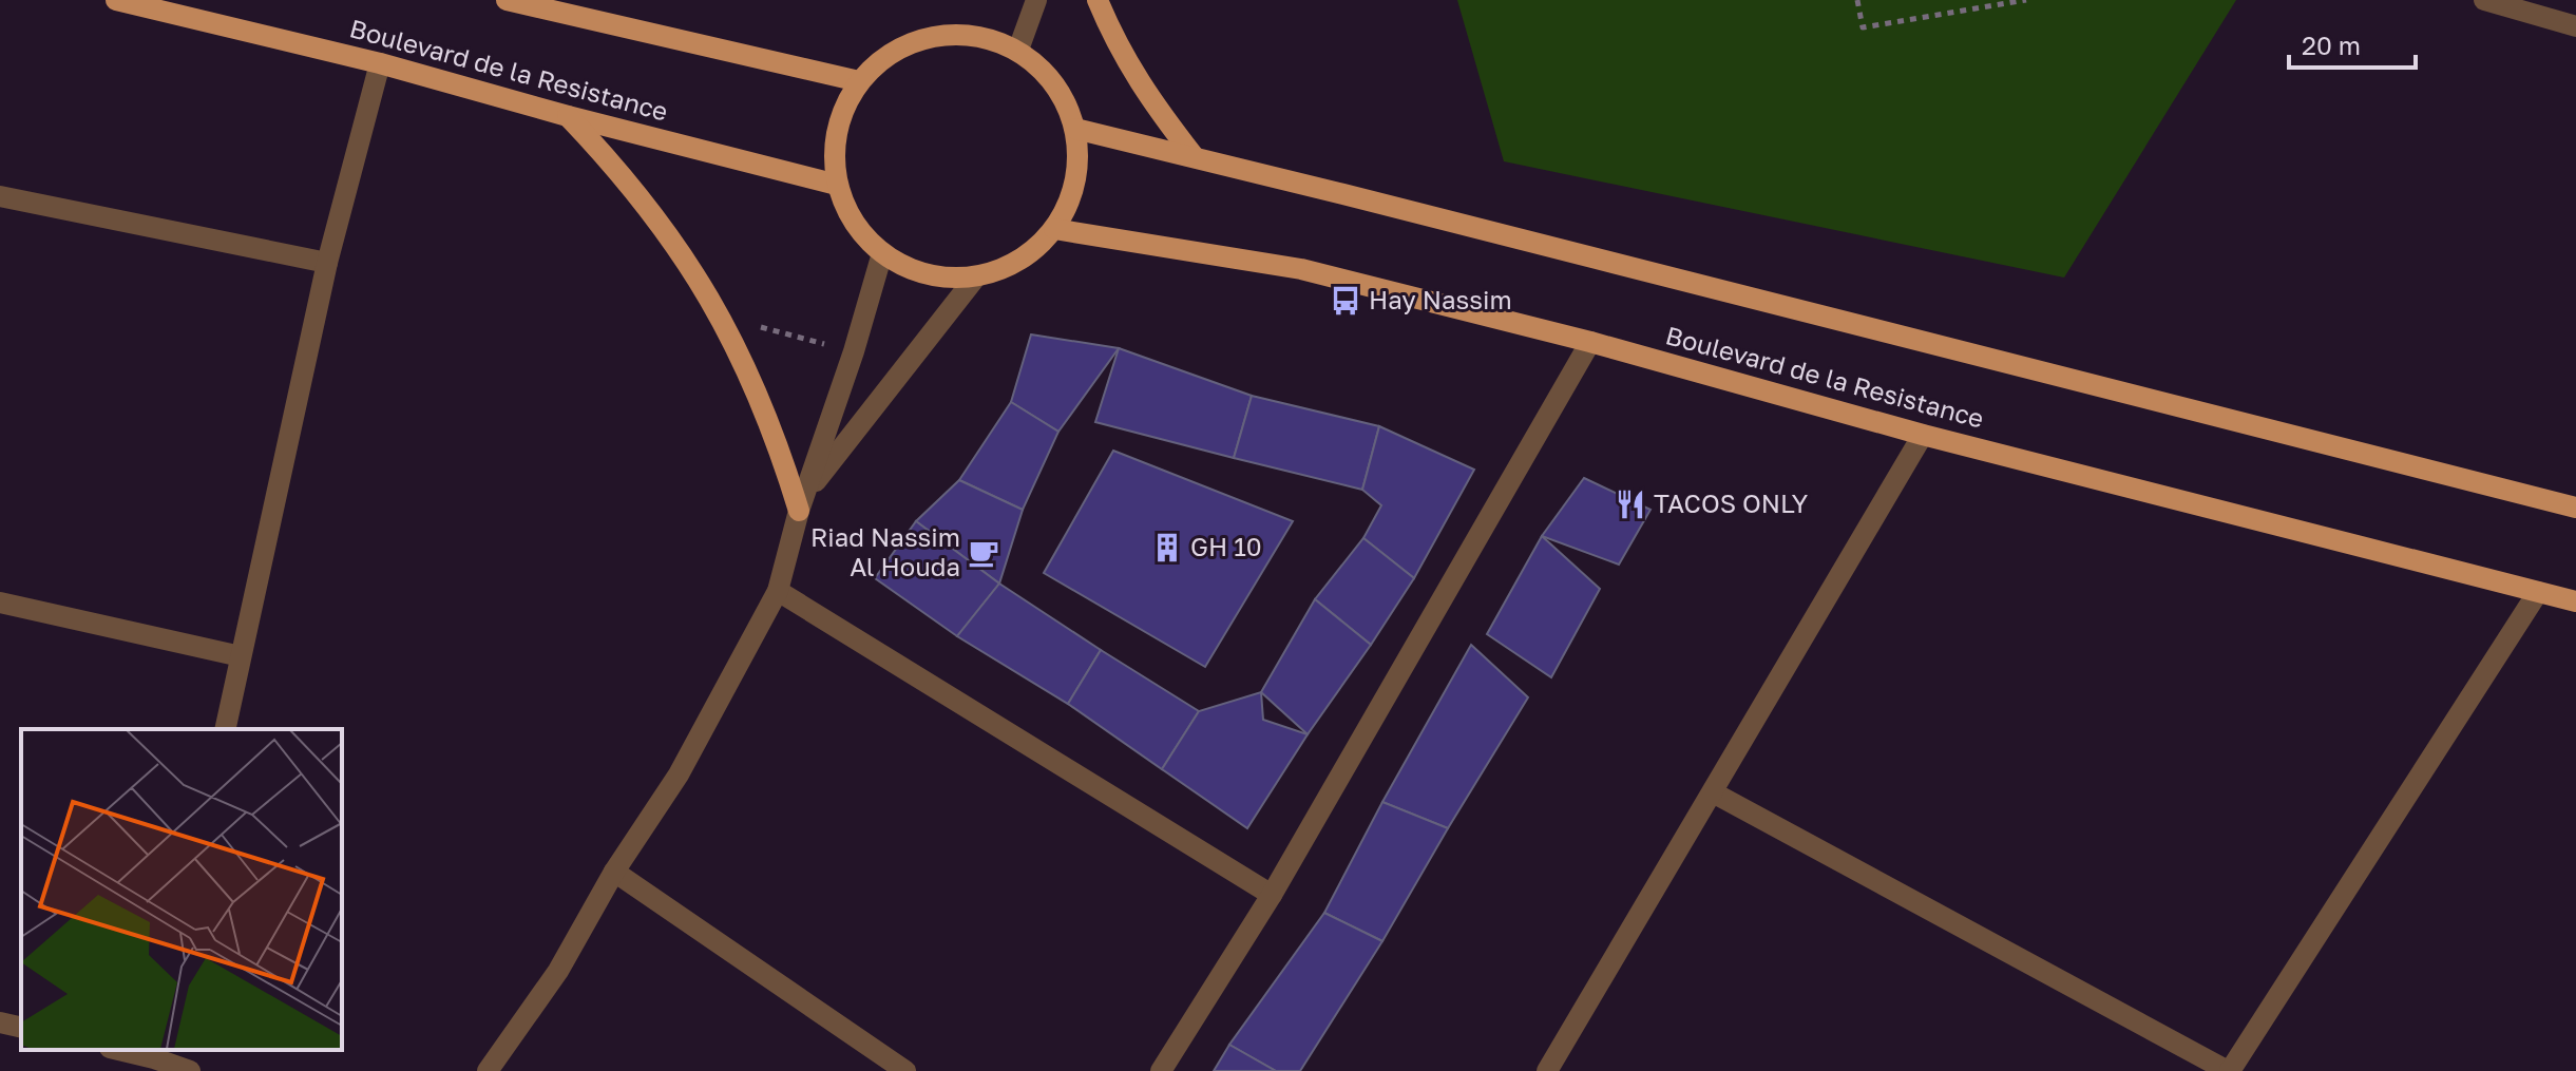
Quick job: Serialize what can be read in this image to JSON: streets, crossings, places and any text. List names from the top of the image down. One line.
{"streets":{"main road":["Boulevard de la Resistance"]},"places":{"bus stop":["Hay Nassim"],"restaurant":["TACOS ONLY"],"building":["GH 10"],"cafe":["Riad Nassim Al Houda"]},"scale_bar":"20 m"}
